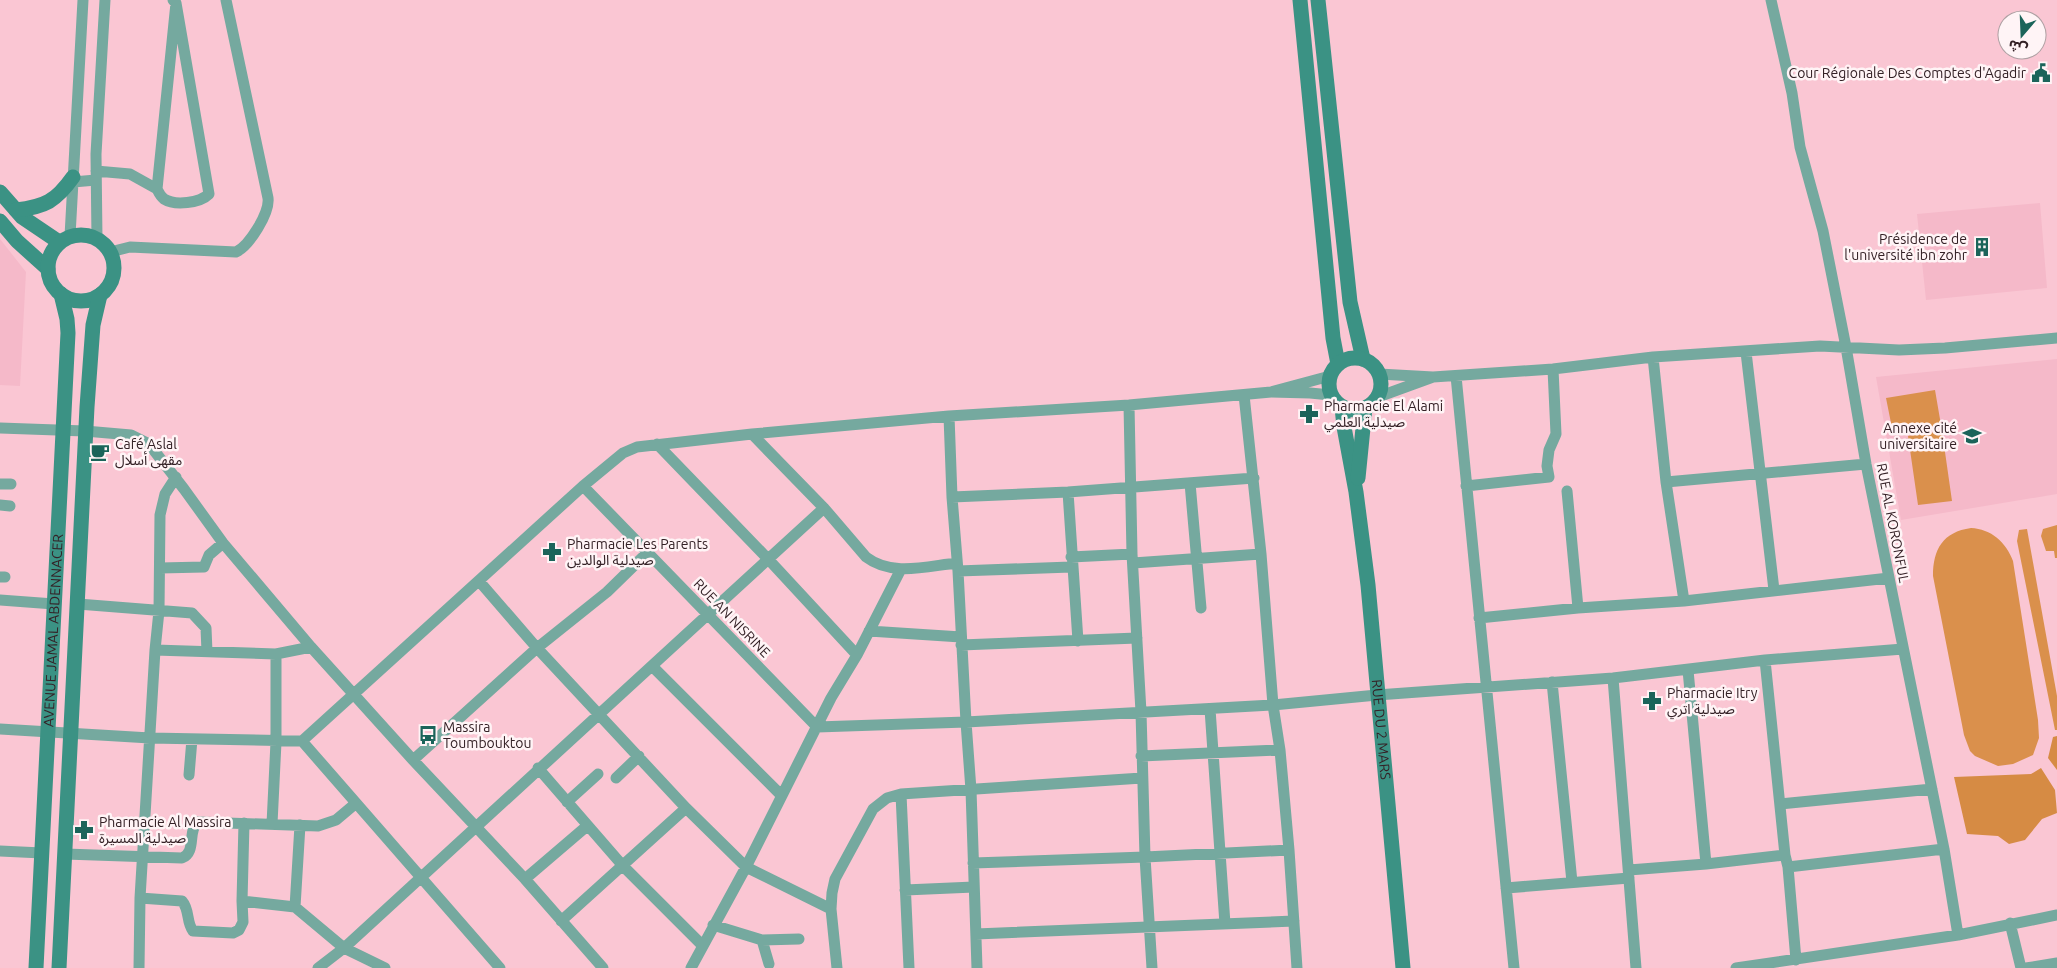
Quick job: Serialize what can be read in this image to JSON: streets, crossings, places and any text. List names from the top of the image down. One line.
{"streets":{"street":["RUE AL KORONFUL","RUE AN NISRINE","AVENUE JAMAL ABDENNACER","RUE DU 2 MARS"]},"places":{"public building":["Cour Régionale Des Comptes d'Agadir"],"building":["Présidence de l'université ibn zohr"],"pharmacy":["Pharmacie El Alami صيدلية العلمي","Pharmacie Les Parents صيدلية الوالدين","Pharmacie Itry صيدلية اتري","Pharmacie Al Massira صيدلية المسيرة"],"school or university":["Annexe cité universitaire"],"cafe":["Café Aslal مقهى أسلال"],"bus stop":["Massira Toumbouktou"]},"north":"bottom"}
